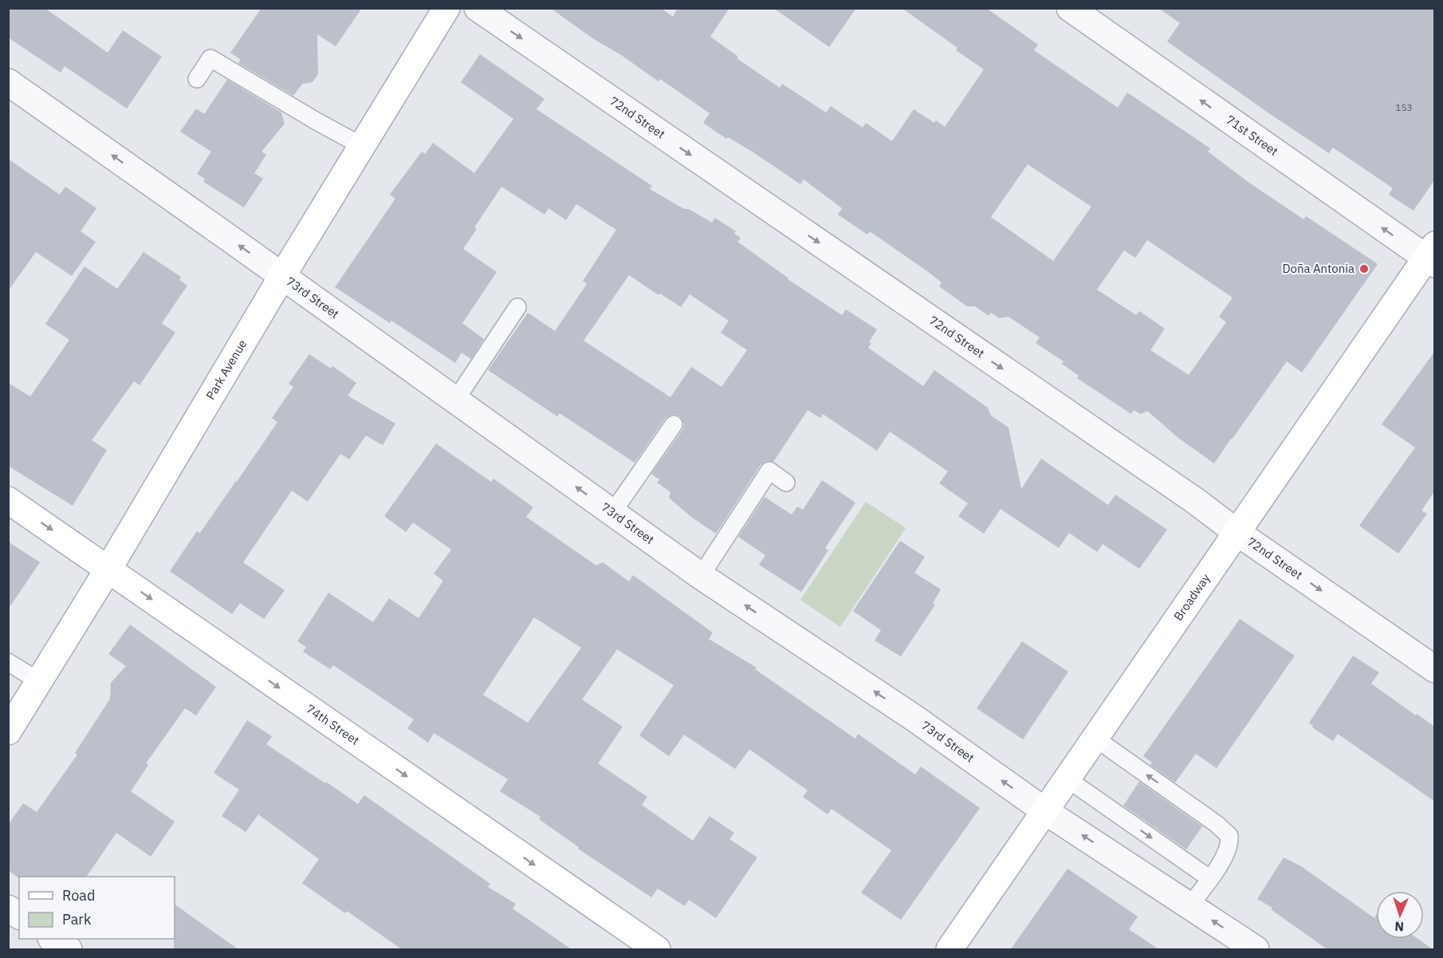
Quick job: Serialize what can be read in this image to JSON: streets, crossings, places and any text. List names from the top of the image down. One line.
{"streets":{"street":["72nd Street","71st Street","73rd Street","Park Avenue","Broadway","74th Street"]},"crossings":[["72nd Street","Broadway"],["71st Street","Broadway"],["73rd Street","Park Avenue"],["73rd Street","Broadway"],["Park Avenue","74th Street"]],"one_way":["72nd Street","71st Street","73rd Street","74th Street"],"places":["Doña Antonia"],"house_numbers":["153"],"legend":["Road","Park"],"north":"bottom"}
